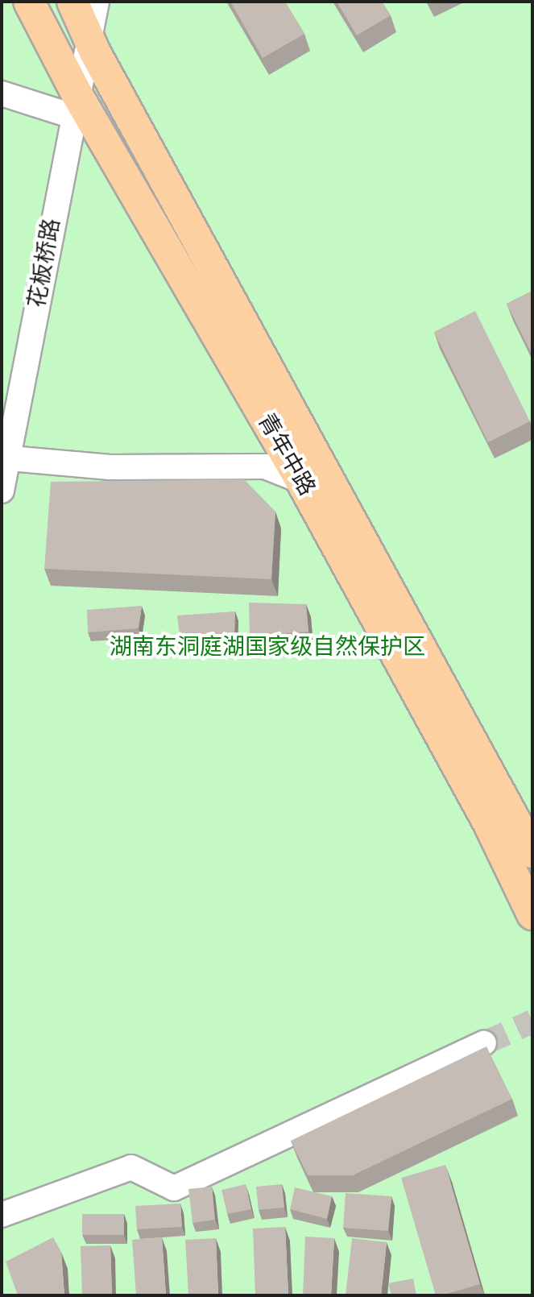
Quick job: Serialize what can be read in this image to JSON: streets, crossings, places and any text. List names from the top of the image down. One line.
{"streets":{"main road":["青年中路"],"street":["花板桥路"]},"crossings":[["花板桥路","青年中路"]],"parks":["湖南东洞庭湖国家级自然保护区"]}
